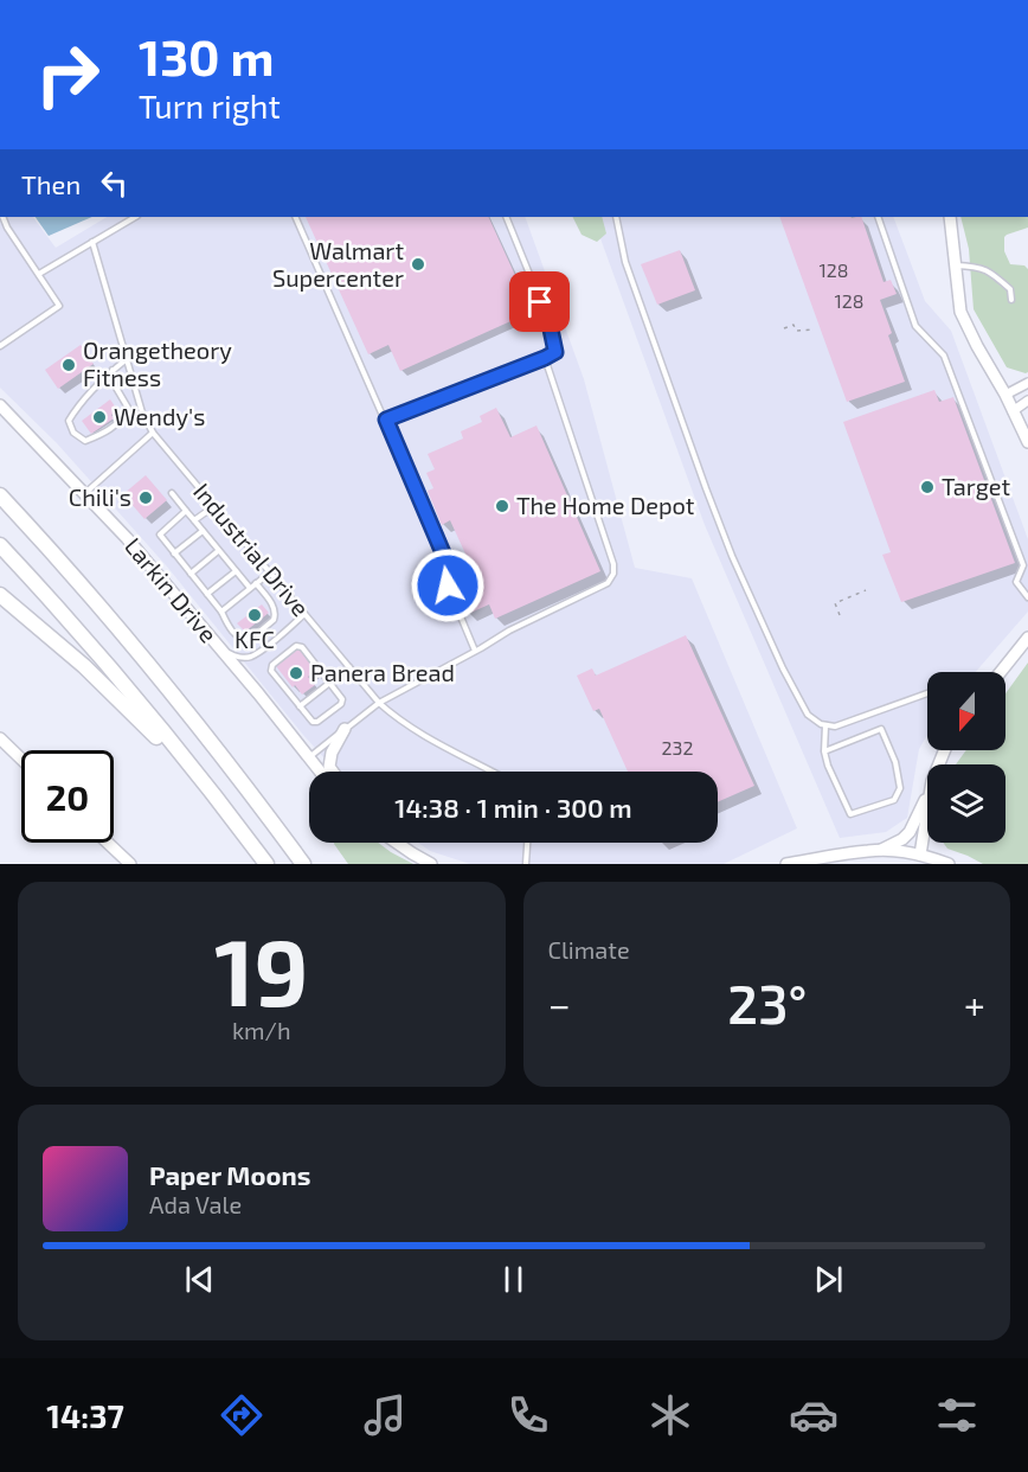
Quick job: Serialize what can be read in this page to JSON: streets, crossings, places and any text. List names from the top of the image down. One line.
{"streets":{"street":["Larkin Drive"],"lane":["Industrial Drive"]},"places":["Walmart Supercenter","Orangetheory Fitness","Wendy's","Target","Chili's","The Home Depot","KFC","Panera Bread"],"house_numbers":["128","128","232"],"north":"bottom","page":{"turn":["130 m","Turn right"],"then":"Then","limit":"20","trip":"14:38 · 1 min · 300 m","tile":[["19","km/h"],"Climate"],"heat":["−","23°","+"],"song":["Paper Moons","Ada Vale"],"tabs":"14:37"}}
